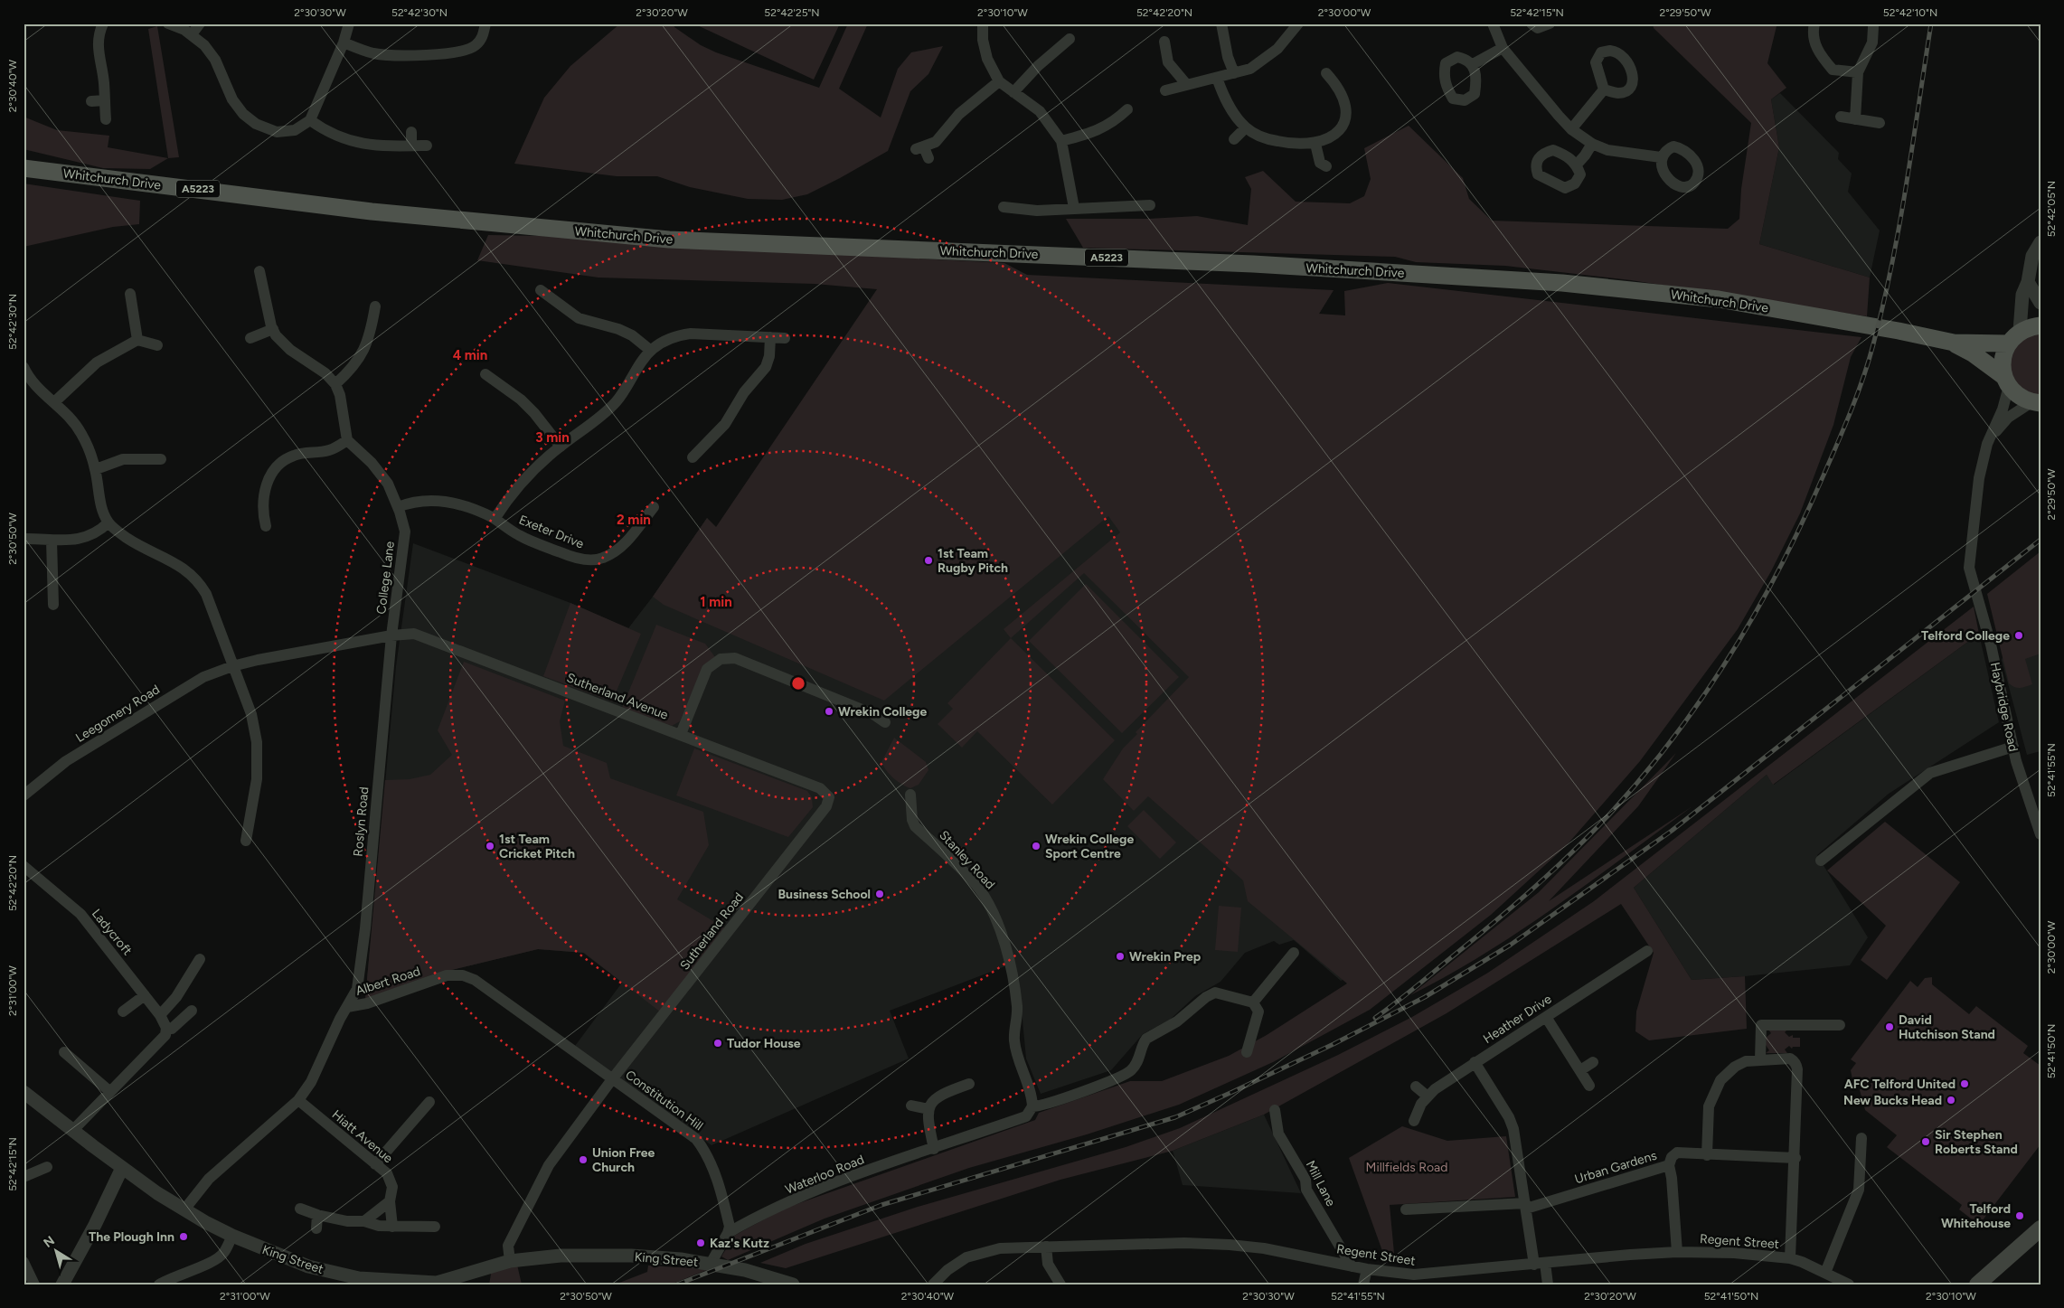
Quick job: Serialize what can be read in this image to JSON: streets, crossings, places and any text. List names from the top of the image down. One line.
{"streets":{"main road":["Whitchurch Drive","A5223"],"street":["Exeter Drive","College Lane","Sutherland Avenue","Haybridge Road","Leegomery Road","Roslyn Road","Stanley Road","Sutherland Road","Ladycroft","Albert Road","Heather Drive","Constitution Hill","Hiatt Avenue","Urban Gardens","Waterloo Road","Mill Lane","Regent Street","King Street"]},"crossings":[["Exeter Drive","College Lane"],["College Lane","Sutherland Avenue"],["College Lane","Leegomery Road"],["College Lane","Roslyn Road"],["Sutherland Avenue","Leegomery Road"],["Sutherland Avenue","Roslyn Road"],["Sutherland Avenue","Sutherland Road"],["Leegomery Road","Roslyn Road"],["Roslyn Road","Albert Road"],["Stanley Road","Waterloo Road"],["Sutherland Road","Albert Road"],["Sutherland Road","Constitution Hill"],["Albert Road","Constitution Hill"],["Albert Road","Hiatt Avenue"],["Albert Road","King Street"],["Constitution Hill","Waterloo Road"],["Constitution Hill","King Street"],["Mill Lane","Regent Street"]],"parks":["Millfields Road"],"places":["1st Team Rugby Pitch","Telford College","Wrekin College","1st Team Cricket Pitch","Wrekin College Sport Centre","Business School","Wrekin Prep","David Hutchison Stand","Tudor House","AFC Telford United","New Bucks Head","Sir Stephen Roberts Stand","Union Free Church","Telford Whitehouse","The Plough Inn","Kaz's Kutz"],"north":"top left","coordinates":["2°30'30\"W","52°42'30\"N","2°30'20\"W","52°42'25\"N","2°30'10\"W","52°42'20\"N","2°30'00\"W","52°42'15\"N","2°29'50\"W","52°42'10\"N","2°30'40\"W","52°42'05\"N","2°30'50\"W","52°41'55\"N","2°31'00\"W","52°41'50\"N"],"rings":["4 min","3 min","2 min","1 min"]}
